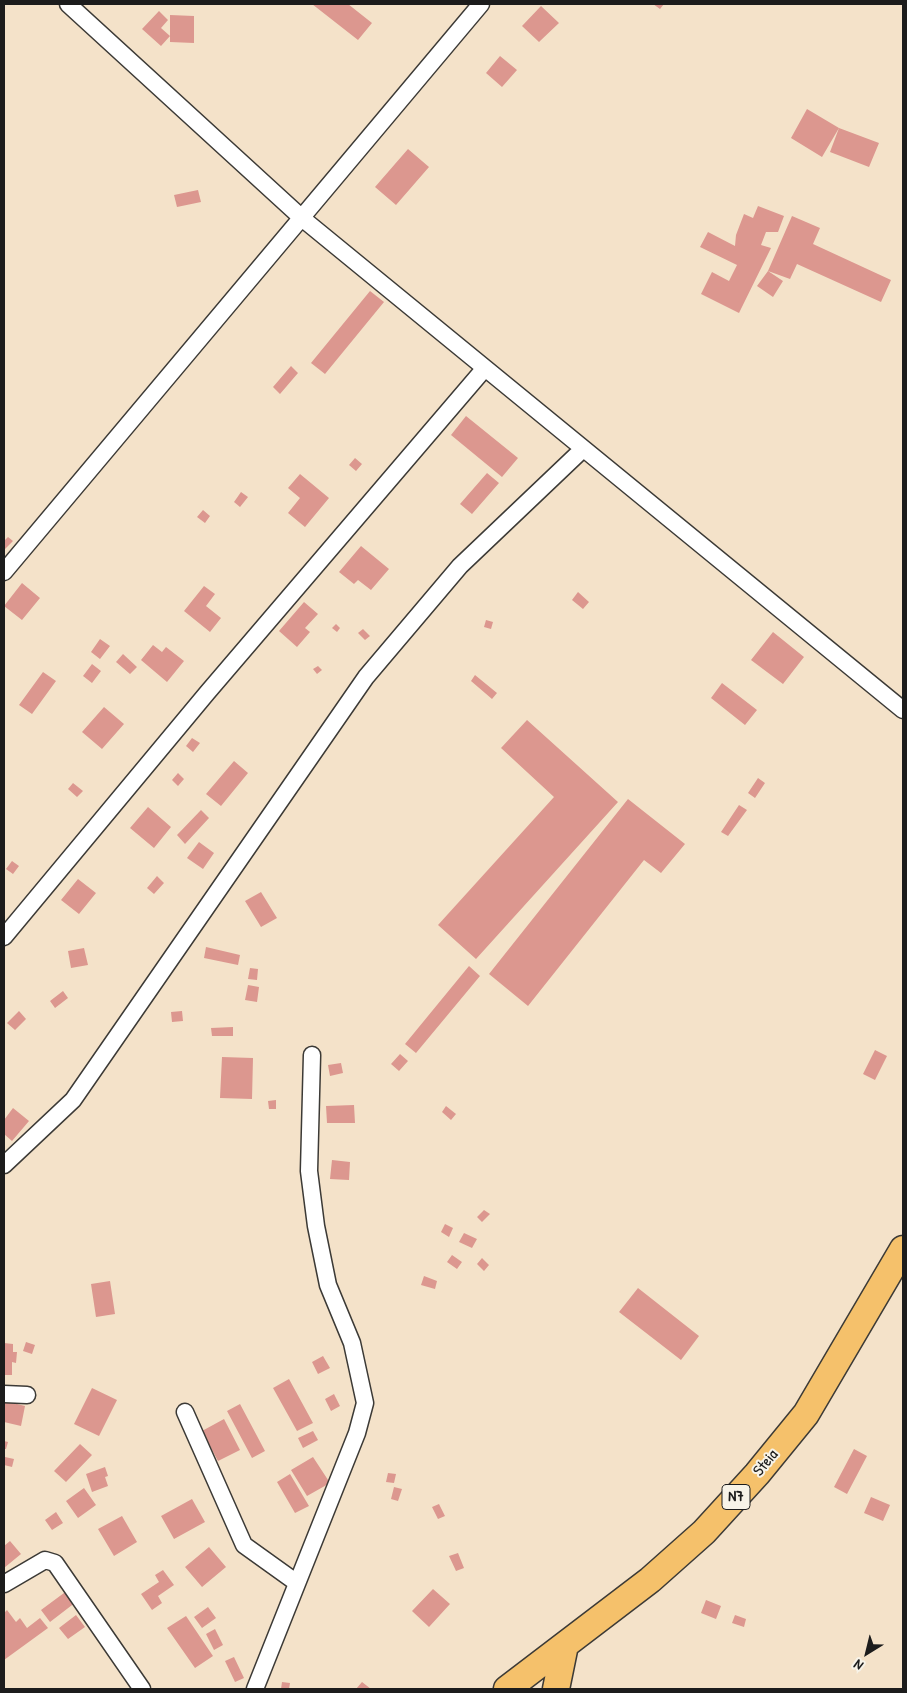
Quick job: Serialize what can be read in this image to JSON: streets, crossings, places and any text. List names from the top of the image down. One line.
{"streets":{"main road":["Steia","N7"]},"north":"bottom left"}
